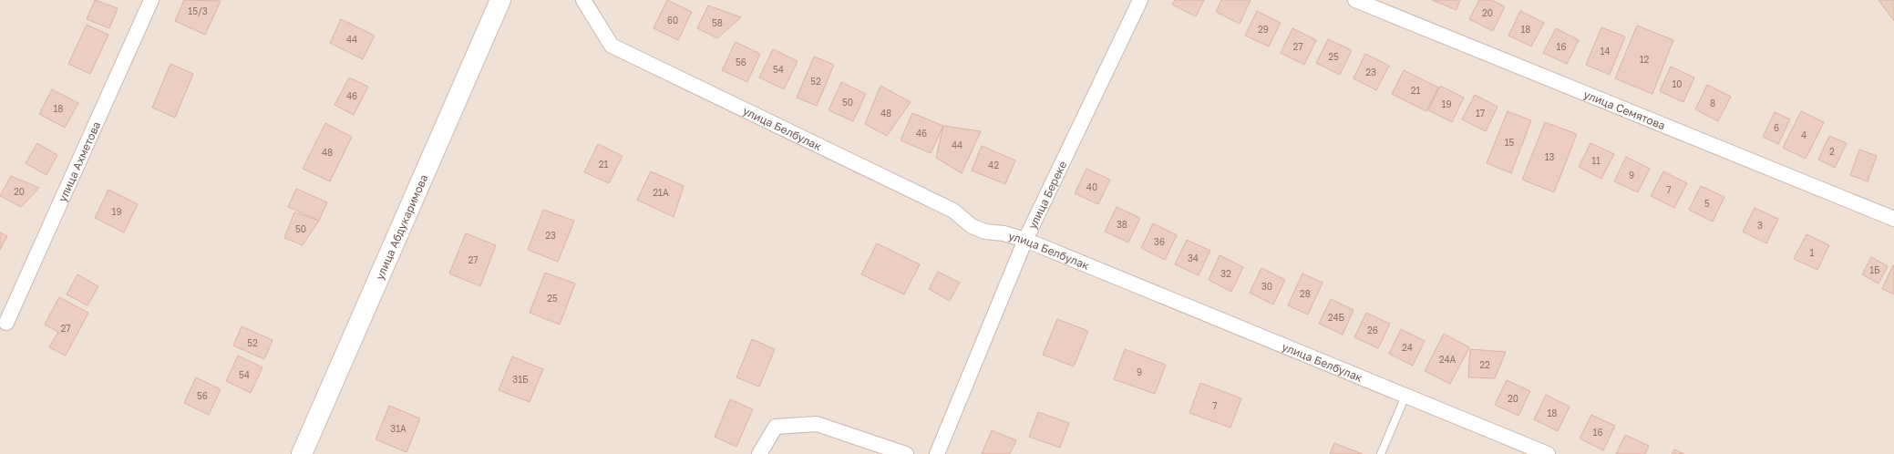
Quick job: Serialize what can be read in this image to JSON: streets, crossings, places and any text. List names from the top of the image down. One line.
{"streets":{"main road":["улица Абдукаримова"],"street":["улица Семятова","улица Белбулак","улица Ахметова","улица Береке"]},"crossings":[["улица Белбулак","улица Береке"]],"house_numbers":["15/3","20","60","58","29","18","44","27","16","14","25","12","56","54","23","52","10","21","46","50","8","19","18","48","17","6","46","4","15","44","2","48","13","11","21","42","9","40","7","20","21А","5","19","38","3","50","23","36","1","34","27","1Б","32","30","28","25","24Б","27","26","52","24","24А","22","9","54","31Б","56","20","7","18","31А","16"]}
